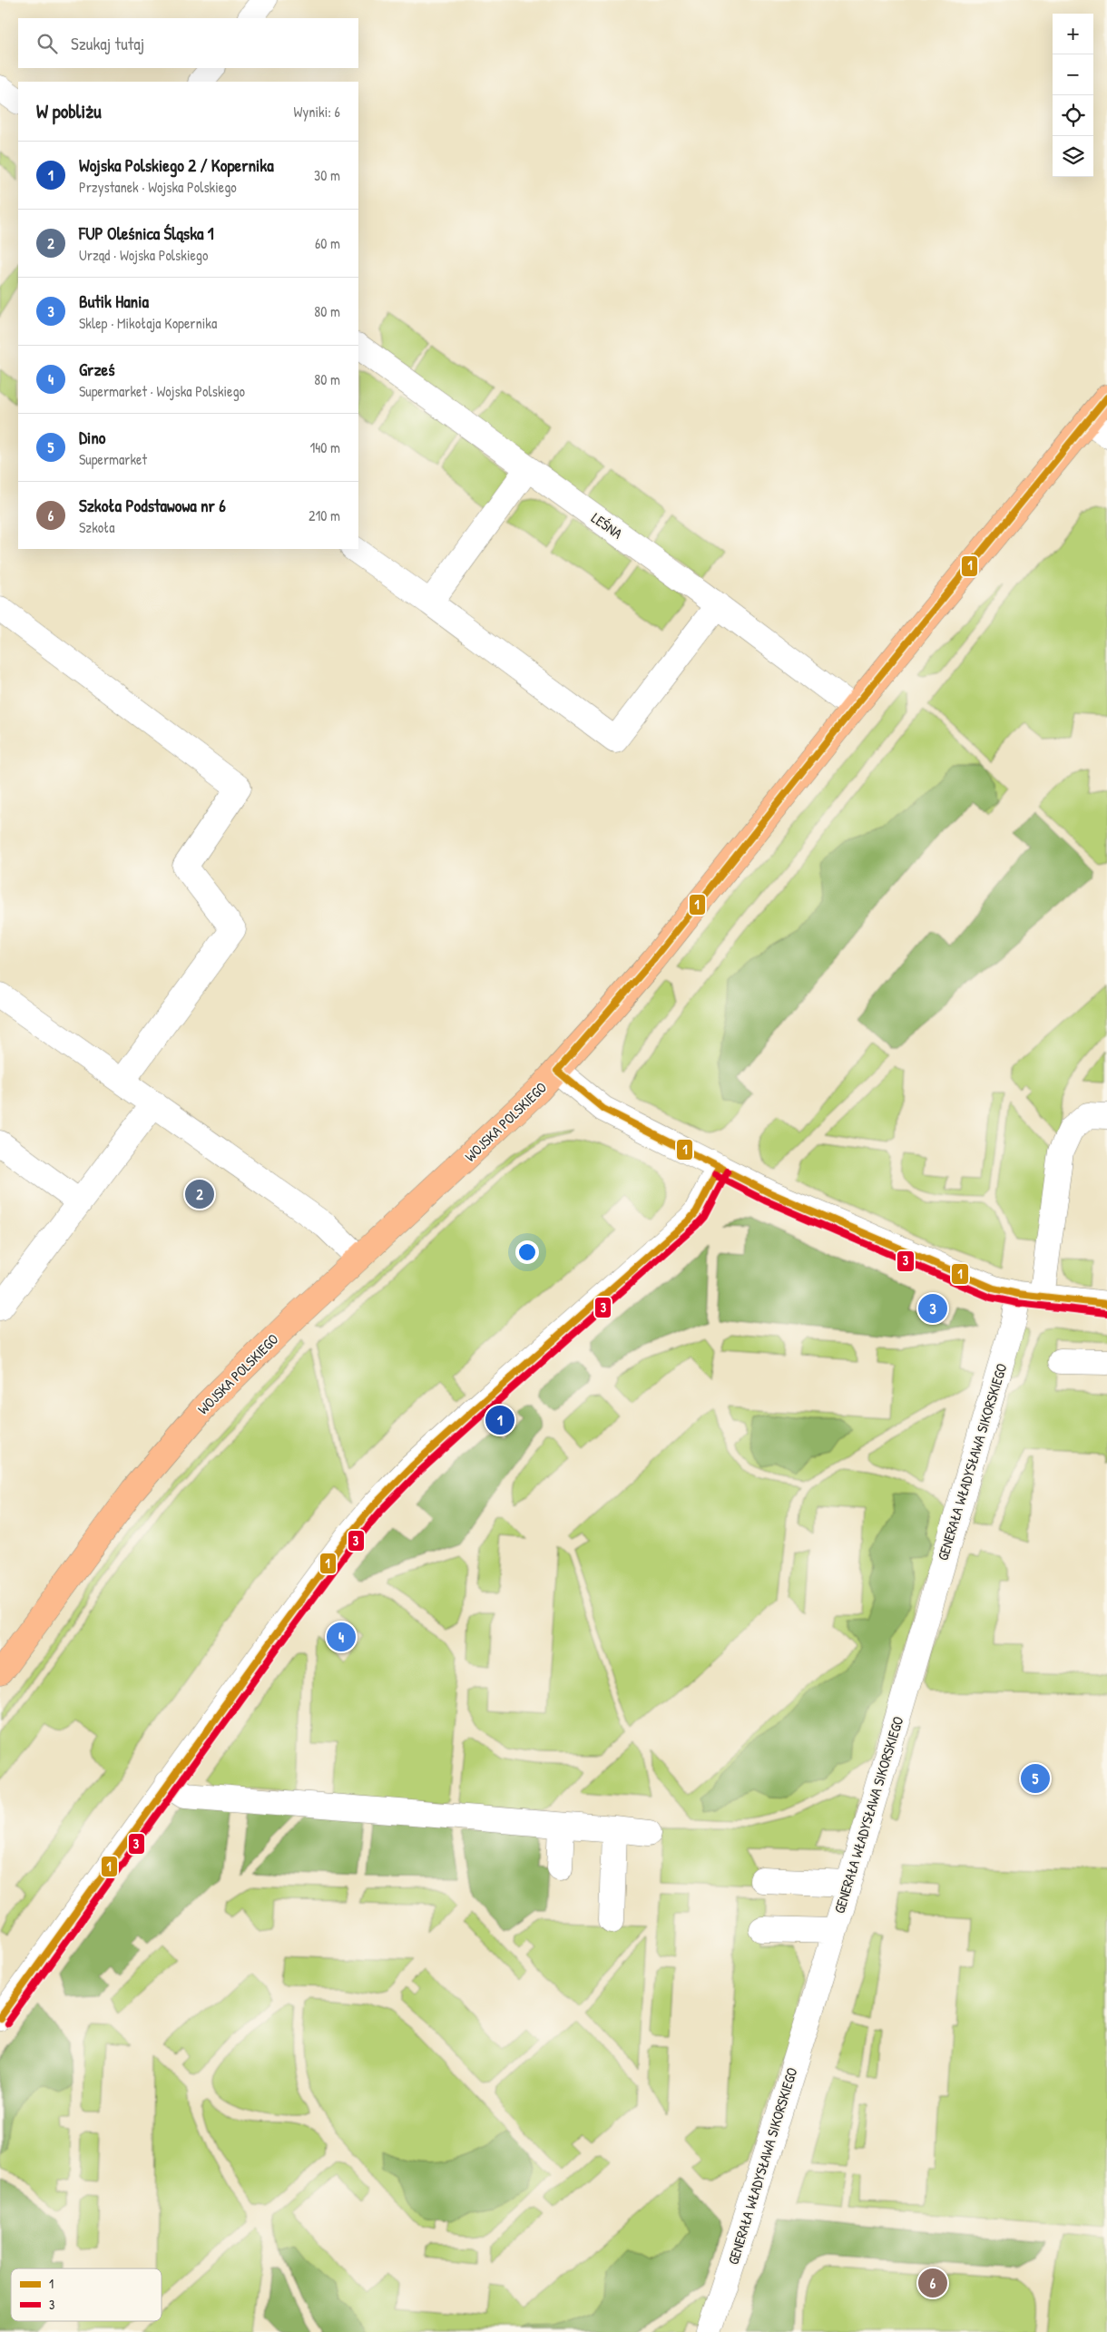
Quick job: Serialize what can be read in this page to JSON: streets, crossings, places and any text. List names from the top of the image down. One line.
{"streets":{"main road":["WOJSKA POLSKIEGO"],"street":["LEŚNA","GENERAŁA WŁADYSŁAWA SIKORSKIEGO"]},"crossings":[["LEŚNA","WOJSKA POLSKIEGO"]],"lines":["transit line 1","transit line 3"],"legend":["1","3"],"page":{"map_buttons":["+","−"],"search":"Szukaj tutaj","heading":["W pobliżu","Wyniki: 6"],"list":[{"mark":"1","name":"Wojska Polskiego 2 / Kopernika","note":"Przystanek · Wojska Polskiego","value":"30 m"},{"mark":"2","name":"FUP Oleśnica Śląska 1","note":"Urząd · Wojska Polskiego","value":"60 m"},{"mark":"3","name":"Butik Hania","note":"Sklep · Mikołaja Kopernika","value":"80 m"},{"mark":"4","name":"Grześ","note":"Supermarket · Wojska Polskiego","value":"80 m"},{"mark":"5","name":"Dino","note":"Supermarket","value":"140 m"},{"mark":"6","name":"Szkoła Podstawowa nr 6","note":"Szkoła","value":"210 m"}],"pins":["2","3","1","4","5","6"]}}
